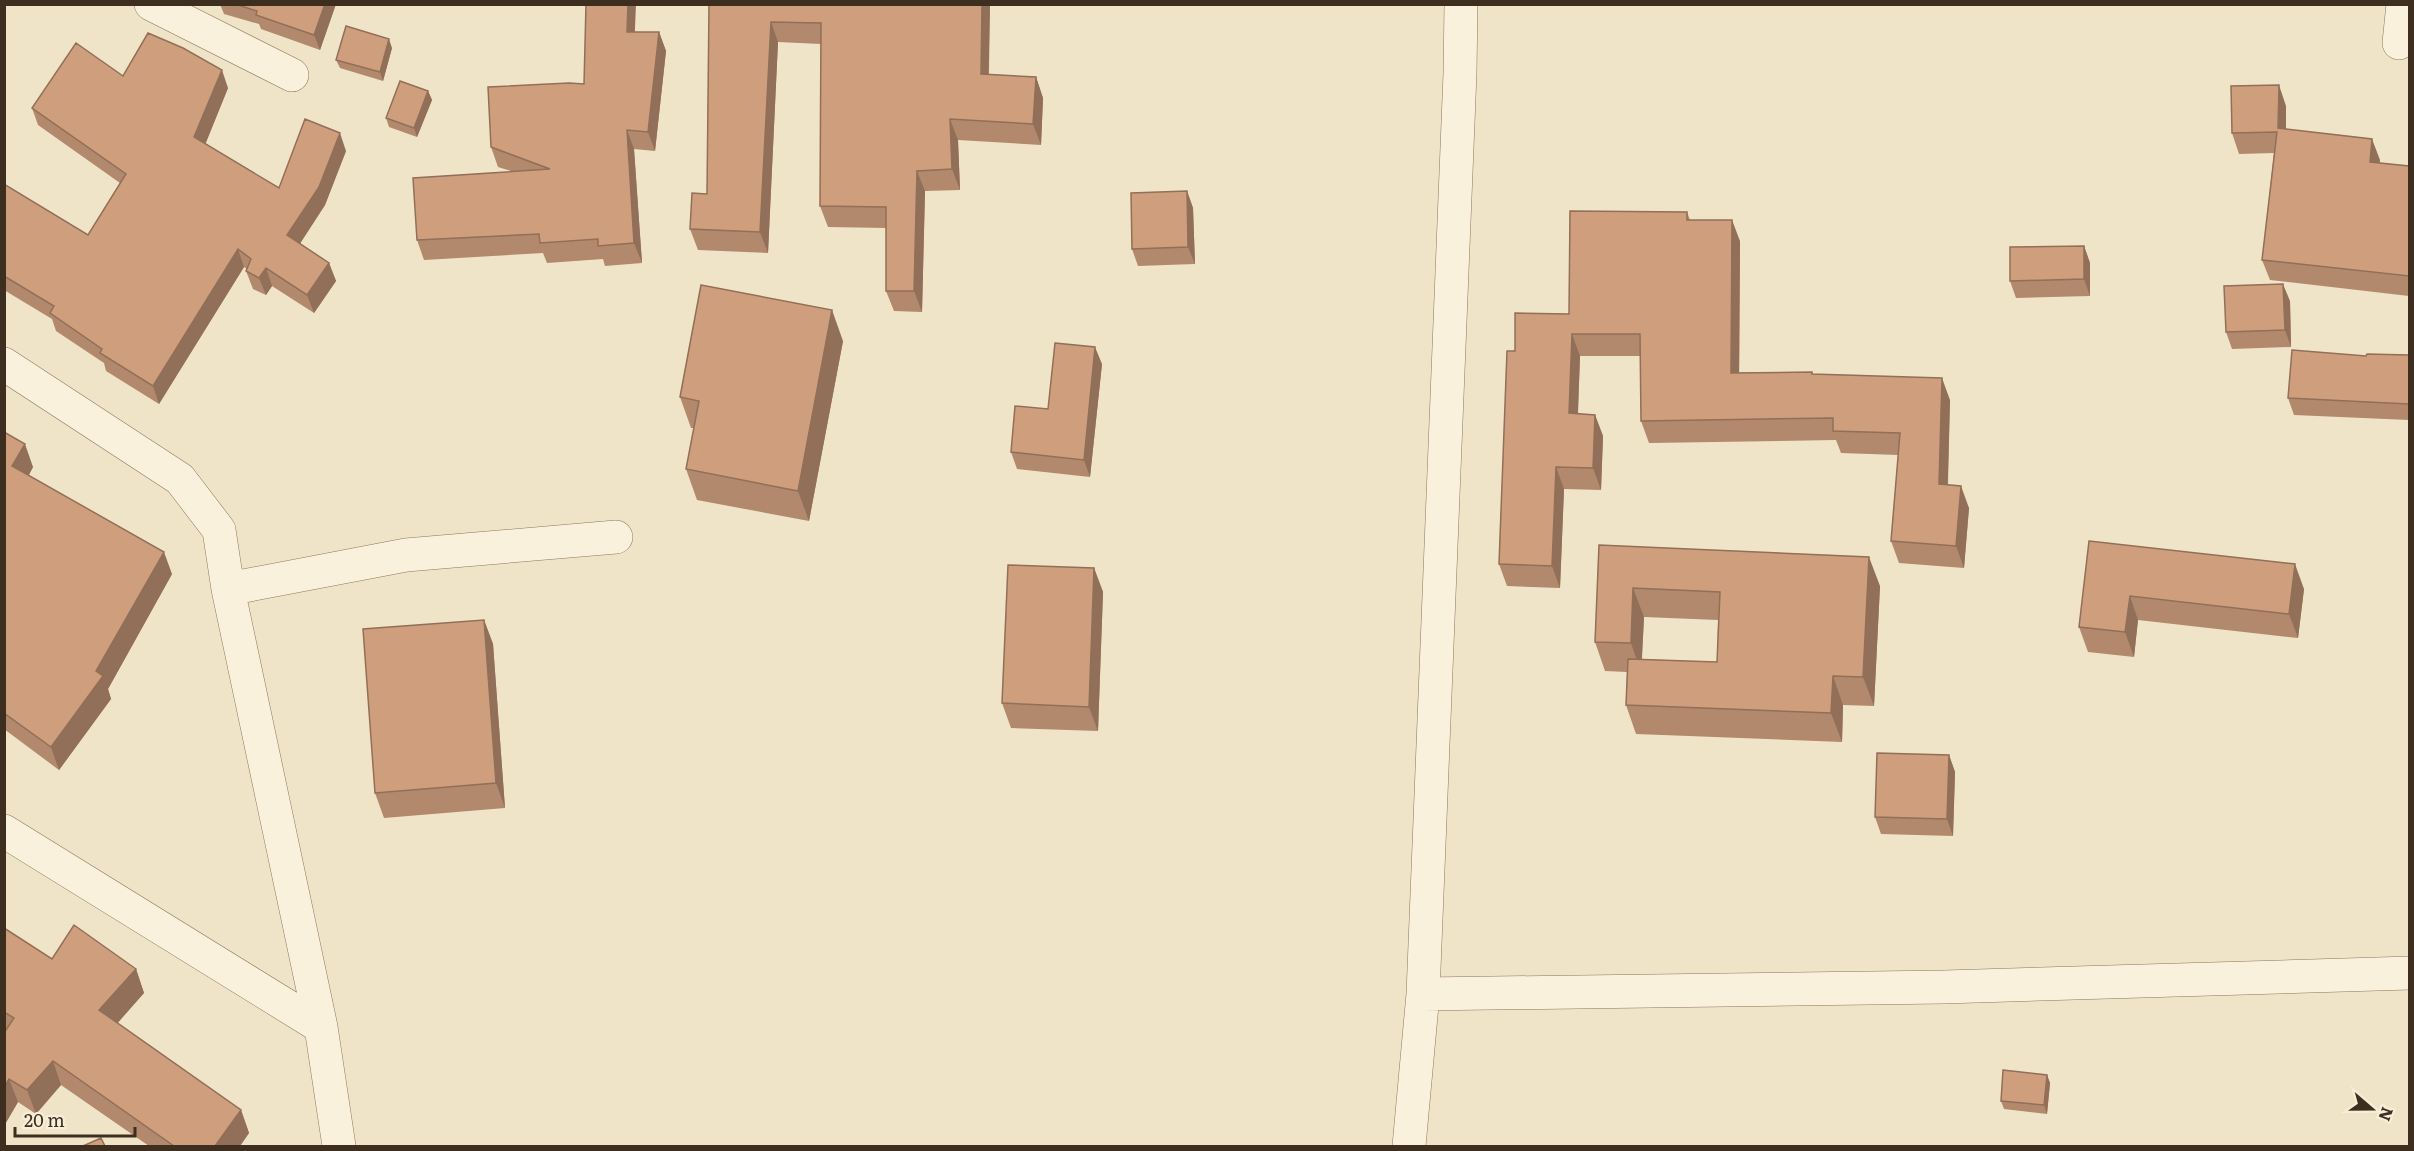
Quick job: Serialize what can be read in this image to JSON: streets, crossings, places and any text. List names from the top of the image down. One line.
{"scale_bar":"20 m","north":"right"}
